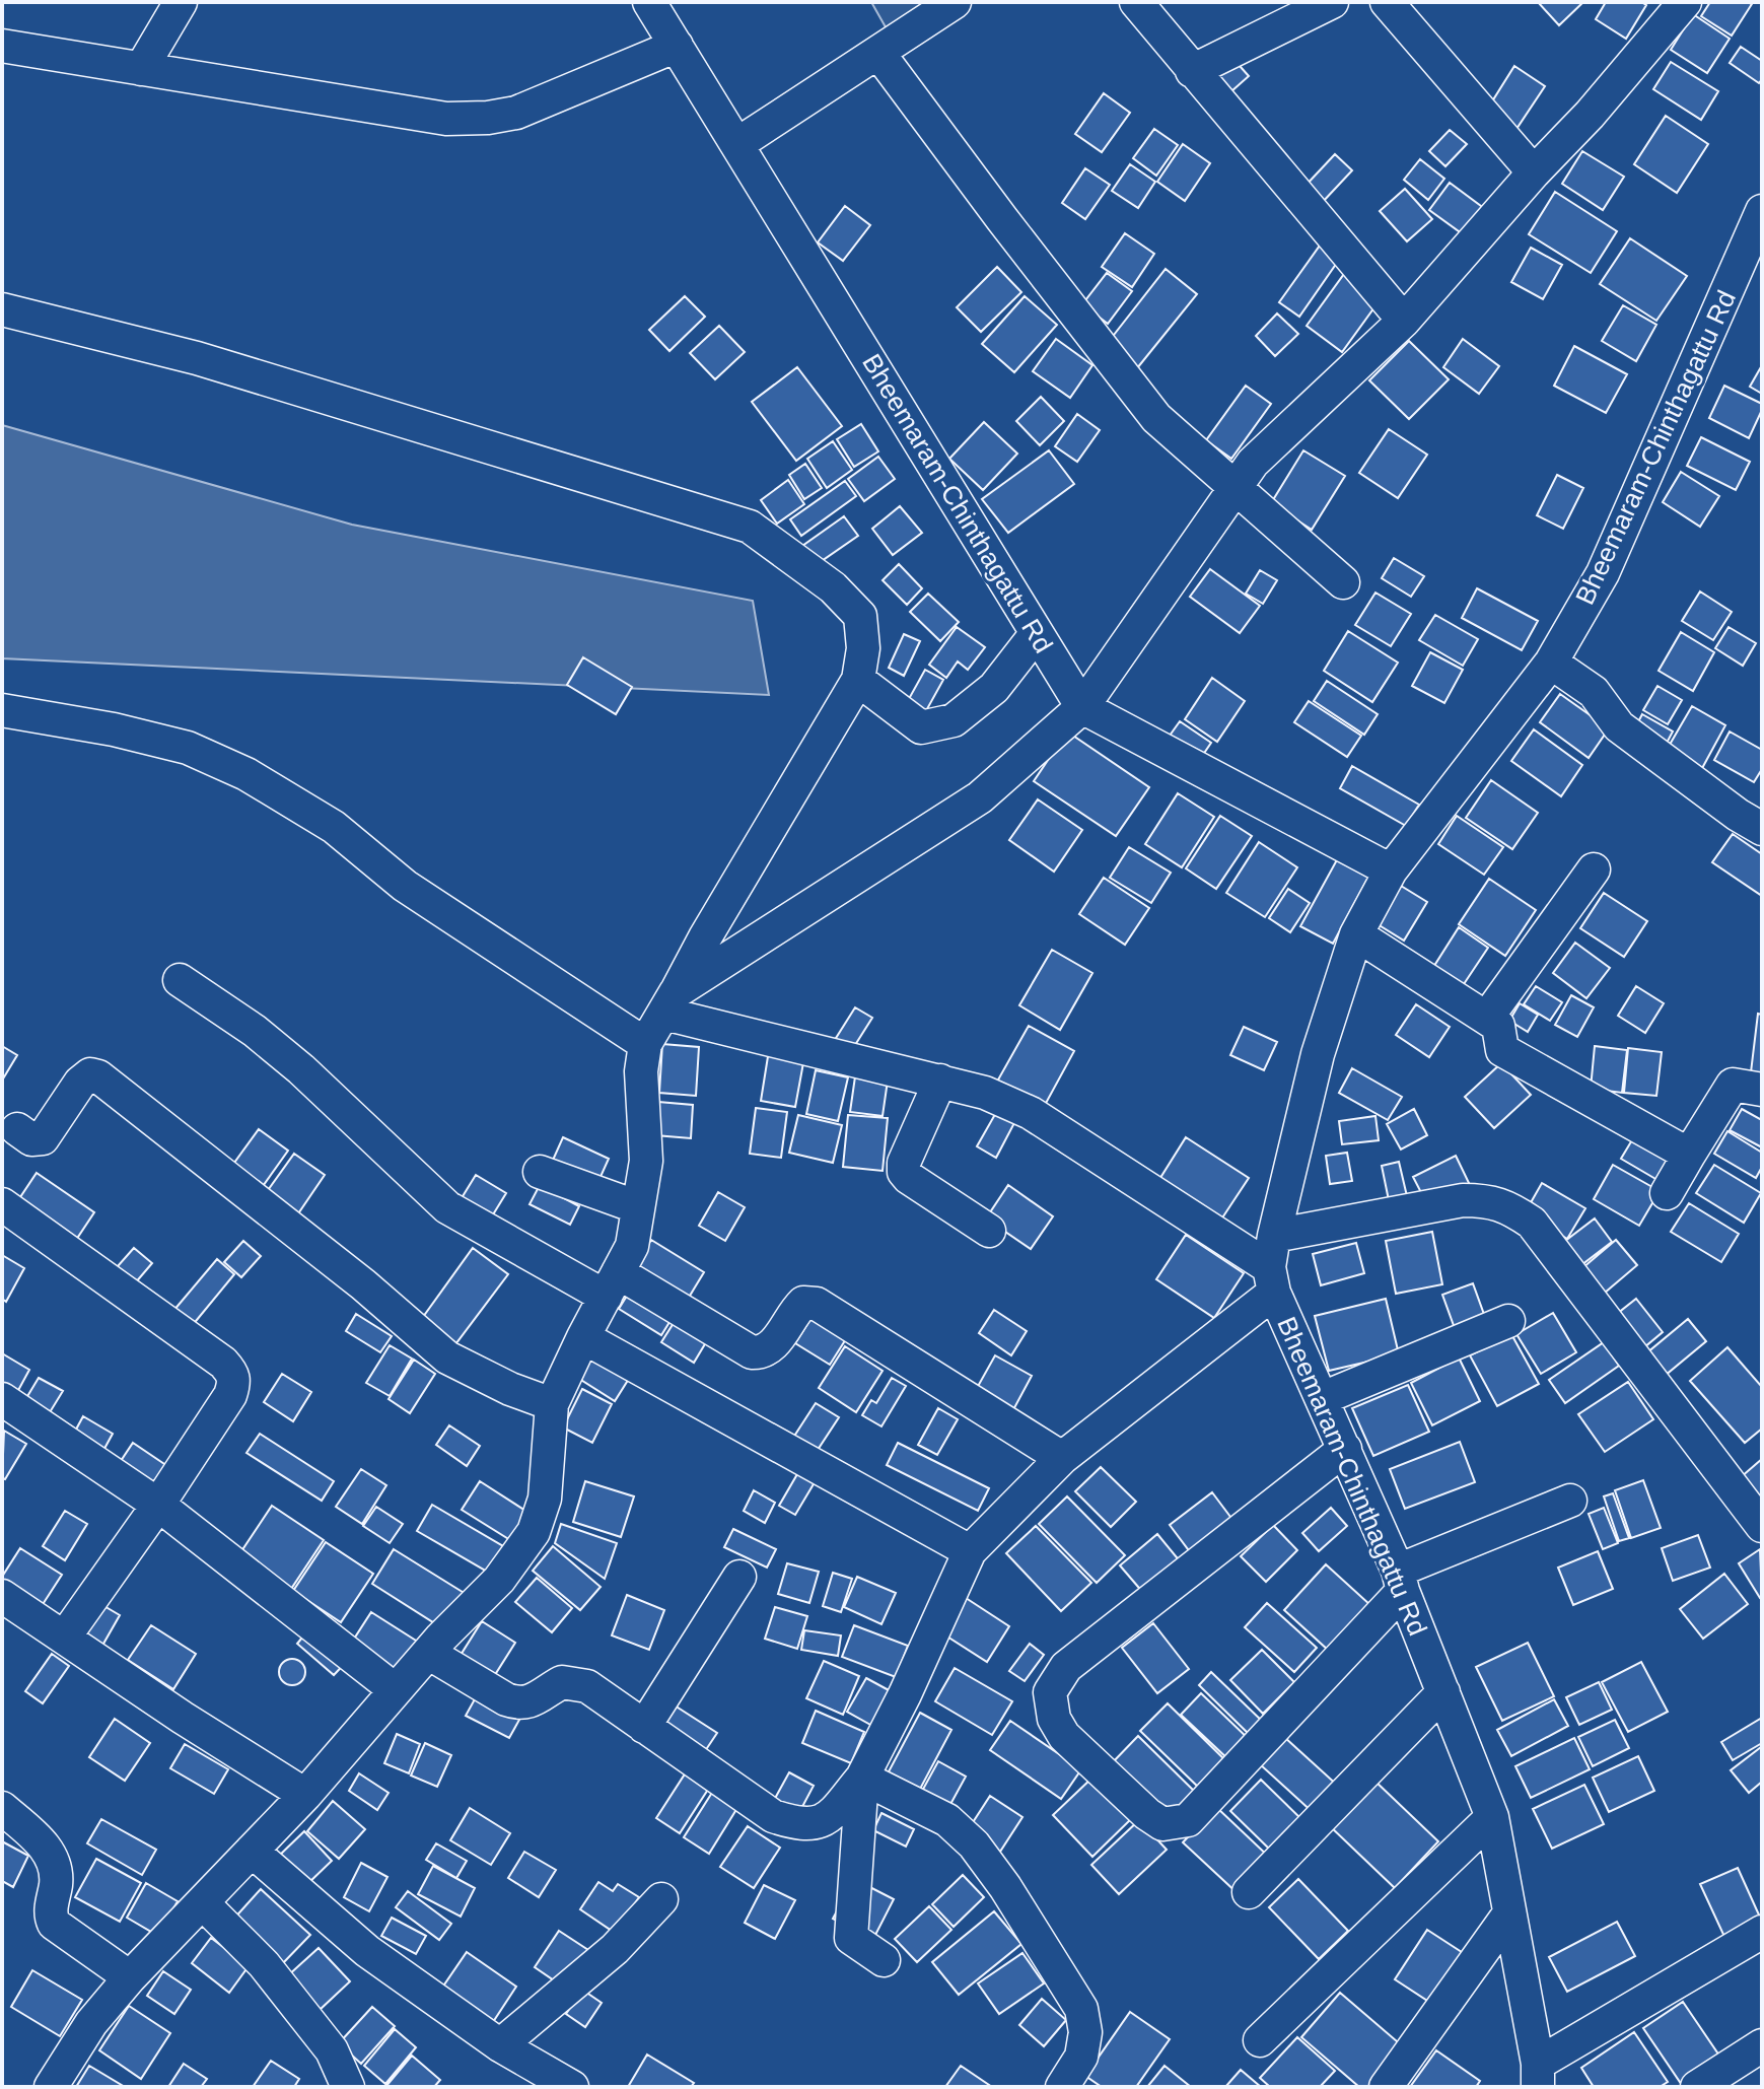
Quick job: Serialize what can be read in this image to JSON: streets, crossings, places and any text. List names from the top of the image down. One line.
{"streets":{"street":["Bheemaram-Chinthagattu Rd"]}}
